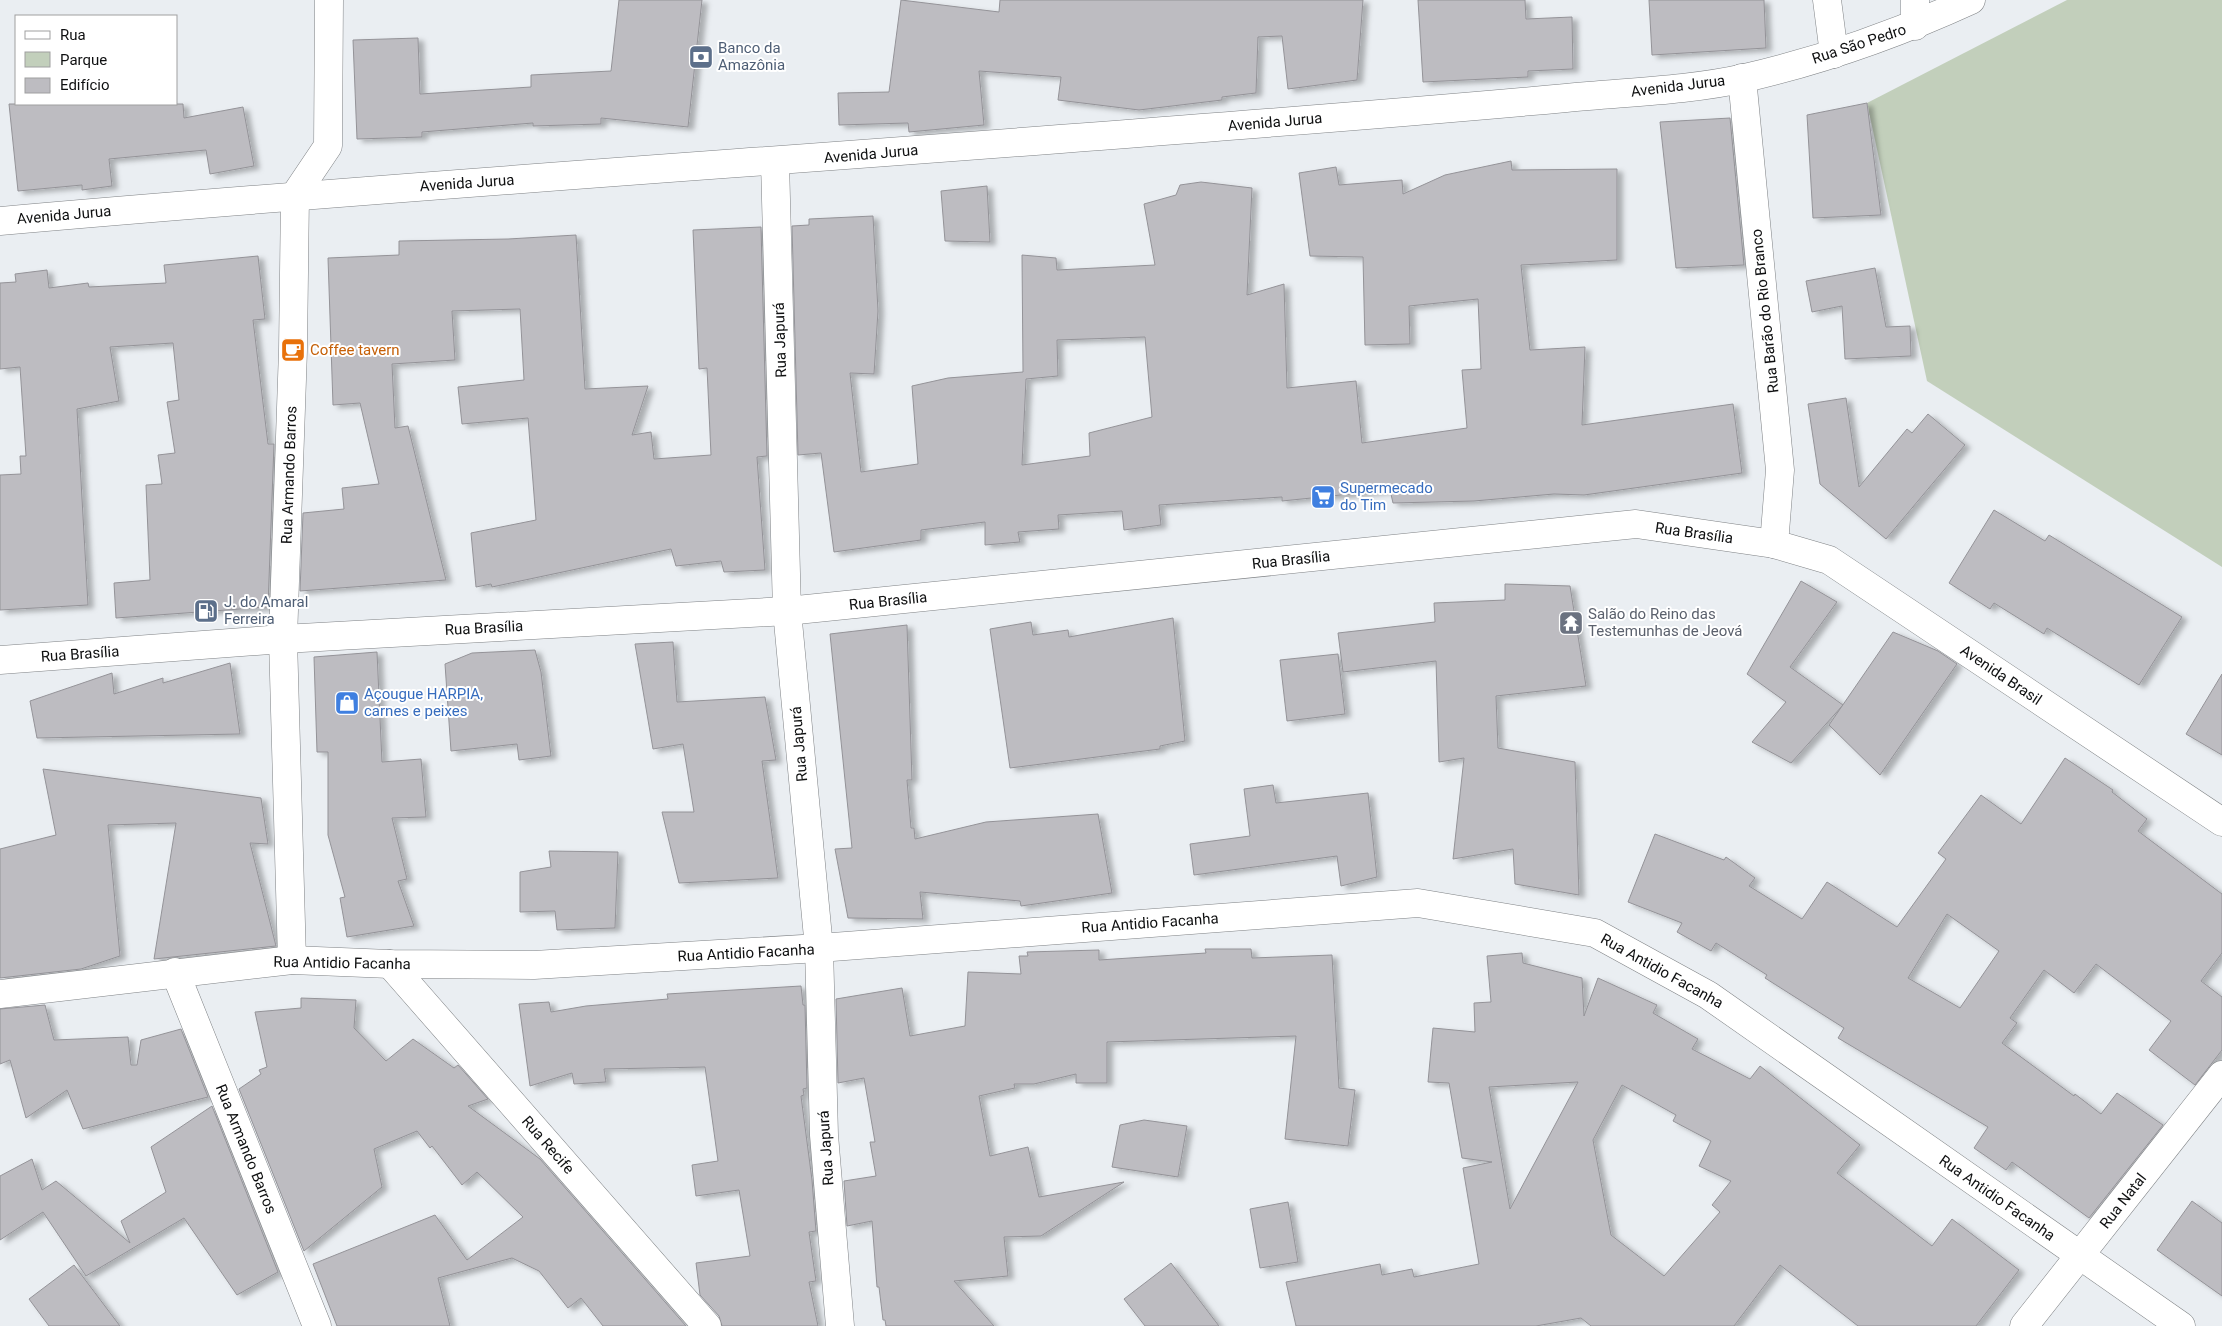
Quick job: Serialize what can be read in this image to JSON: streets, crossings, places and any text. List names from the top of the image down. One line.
{"streets":{"street":["Rua São Pedro","Avenida Jurua","Rua Barão do Rio Branco","Rua Japurá","Rua Armando Barros","Rua Brasília","Avenida Brasil","Rua Antidio Facanha","Rua Recife","Rua Natal"]},"crossings":[["Rua São Pedro","Avenida Jurua"],["Rua São Pedro","Rua Barão do Rio Branco"],["Avenida Jurua","Rua Barão do Rio Branco"],["Avenida Jurua","Rua Japurá"],["Avenida Jurua","Rua Armando Barros"],["Rua Barão do Rio Branco","Rua Brasília"],["Rua Barão do Rio Branco","Avenida Brasil"],["Rua Japurá","Rua Brasília"],["Rua Japurá","Rua Antidio Facanha"],["Rua Armando Barros","Rua Brasília"],["Rua Armando Barros","Rua Antidio Facanha"],["Rua Brasília","Avenida Brasil"],["Rua Antidio Facanha","Rua Recife"],["Rua Antidio Facanha","Rua Natal"]],"places":{"bank":["Banco da Amazônia"],"cafe":["Coffee tavern"],"supermarket":["Supermecado do Tim"],"fuel station":["J. do Amaral Ferreira"],"temple":["Salão do Reino das Testemunhas de Jeová"],"shop":["Açougue HARPIA, carnes e peixes"]},"legend":["Rua","Parque","Edifício"]}
